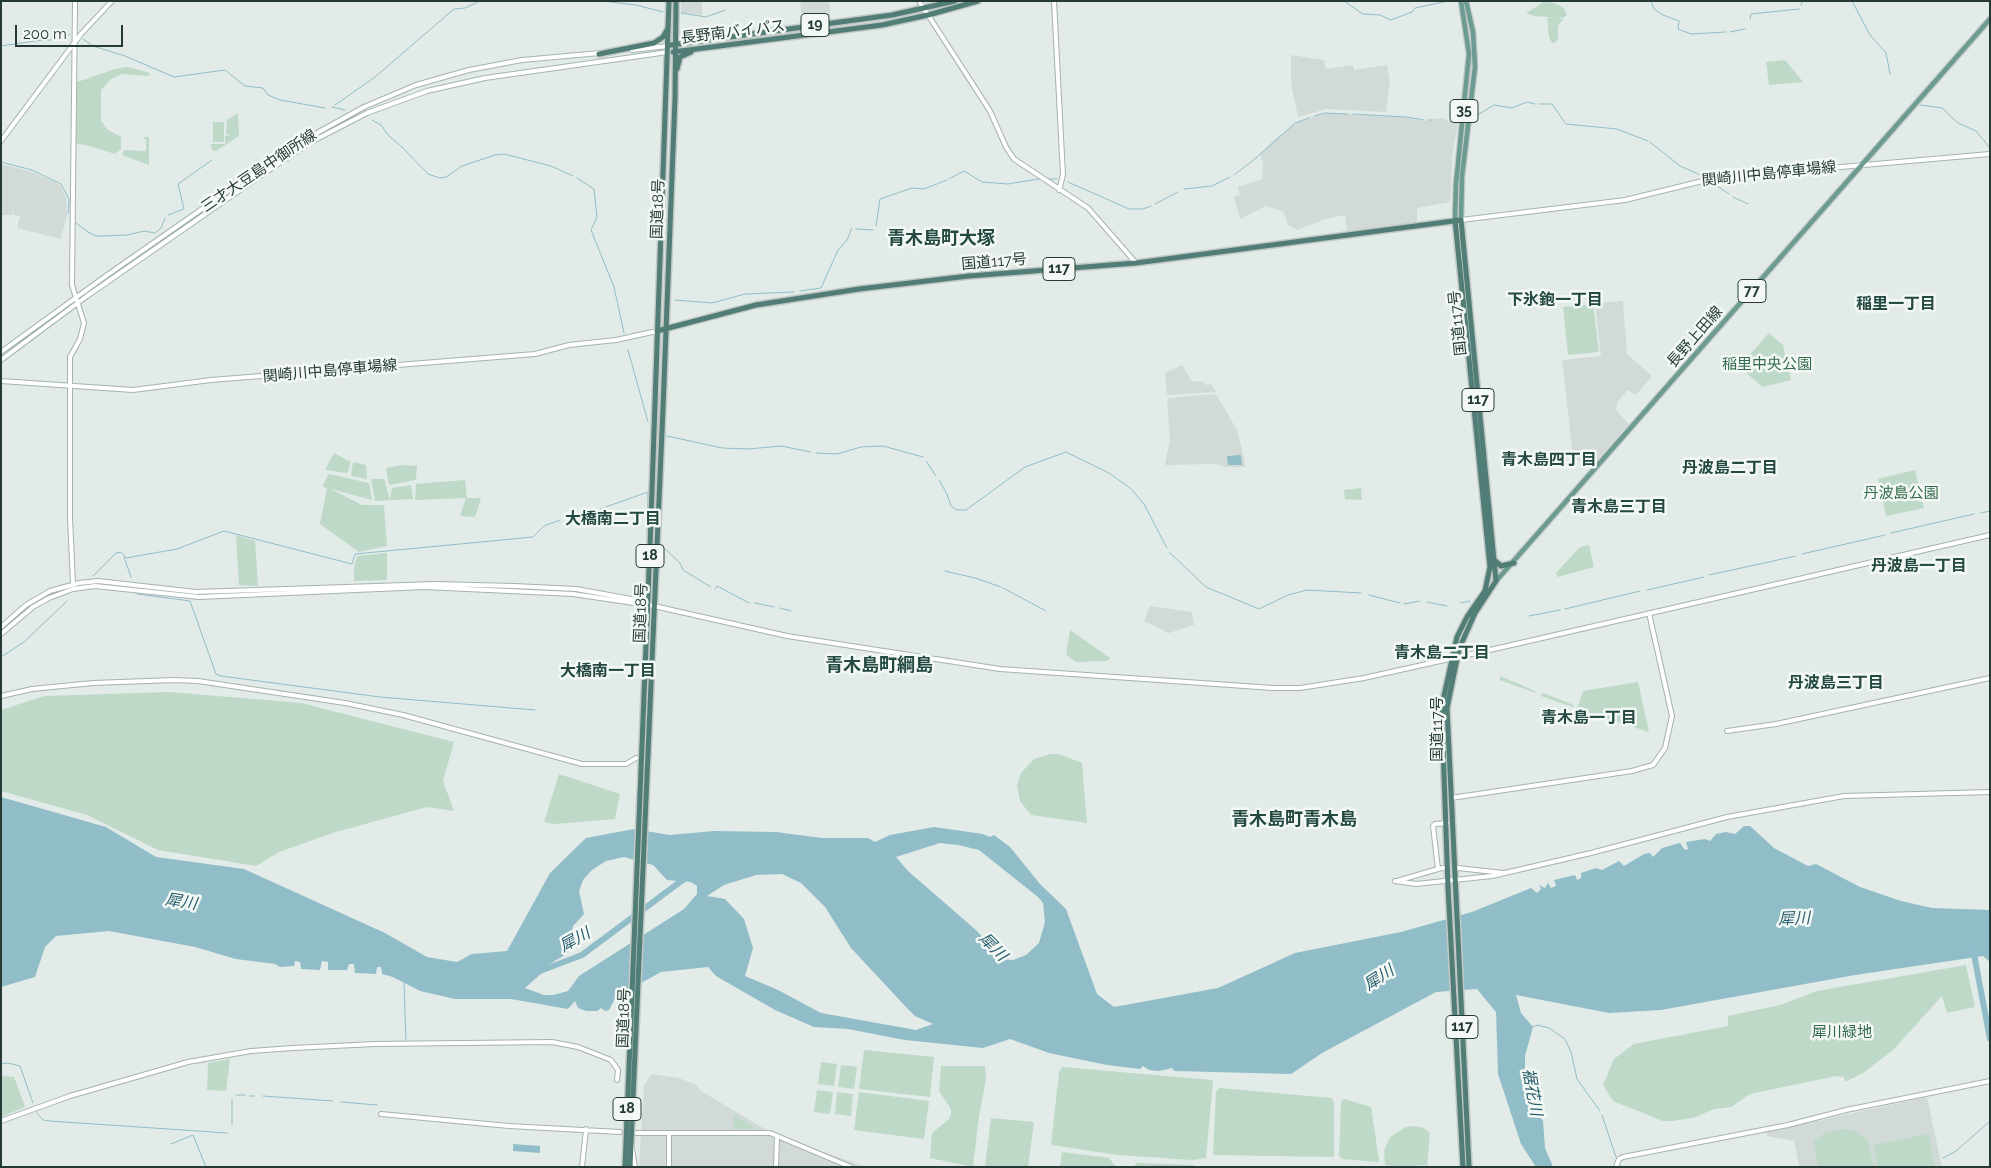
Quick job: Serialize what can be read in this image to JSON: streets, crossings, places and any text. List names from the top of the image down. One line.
{"streets":{"highway":["19","長野南バイパス","国道18号","国道117号","117","18"],"main road":["35","77","長野上田線"],"street":["三才大豆島中御所線","関崎川中島停車場線"]},"crossings":[["長野南バイパス","三才大豆島中御所線"],["長野南バイパス","国道18号"],["35","関崎川中島停車場線"],["35","国道117号"],["三才大豆島中御所線","国道18号"],["関崎川中島停車場線","国道18号"],["関崎川中島停車場線","国道117号"],["関崎川中島停車場線","長野上田線"],["国道18号","国道117号"],["国道117号","長野上田線"]],"districts":["青木島町大塚","下氷鉋一丁目","稲里一丁目","青木島四丁目","丹波島二丁目","青木島三丁目","大橋南二丁目","丹波島一丁目","青木島二丁目","青木島町綱島","大橋南一丁目","丹波島三丁目","青木島一丁目","青木島町青木島"],"water":["犀川","裾花川"],"parks":["稲里中央公園","丹波島公園","犀川緑地"],"scale_bar":"200 m"}
